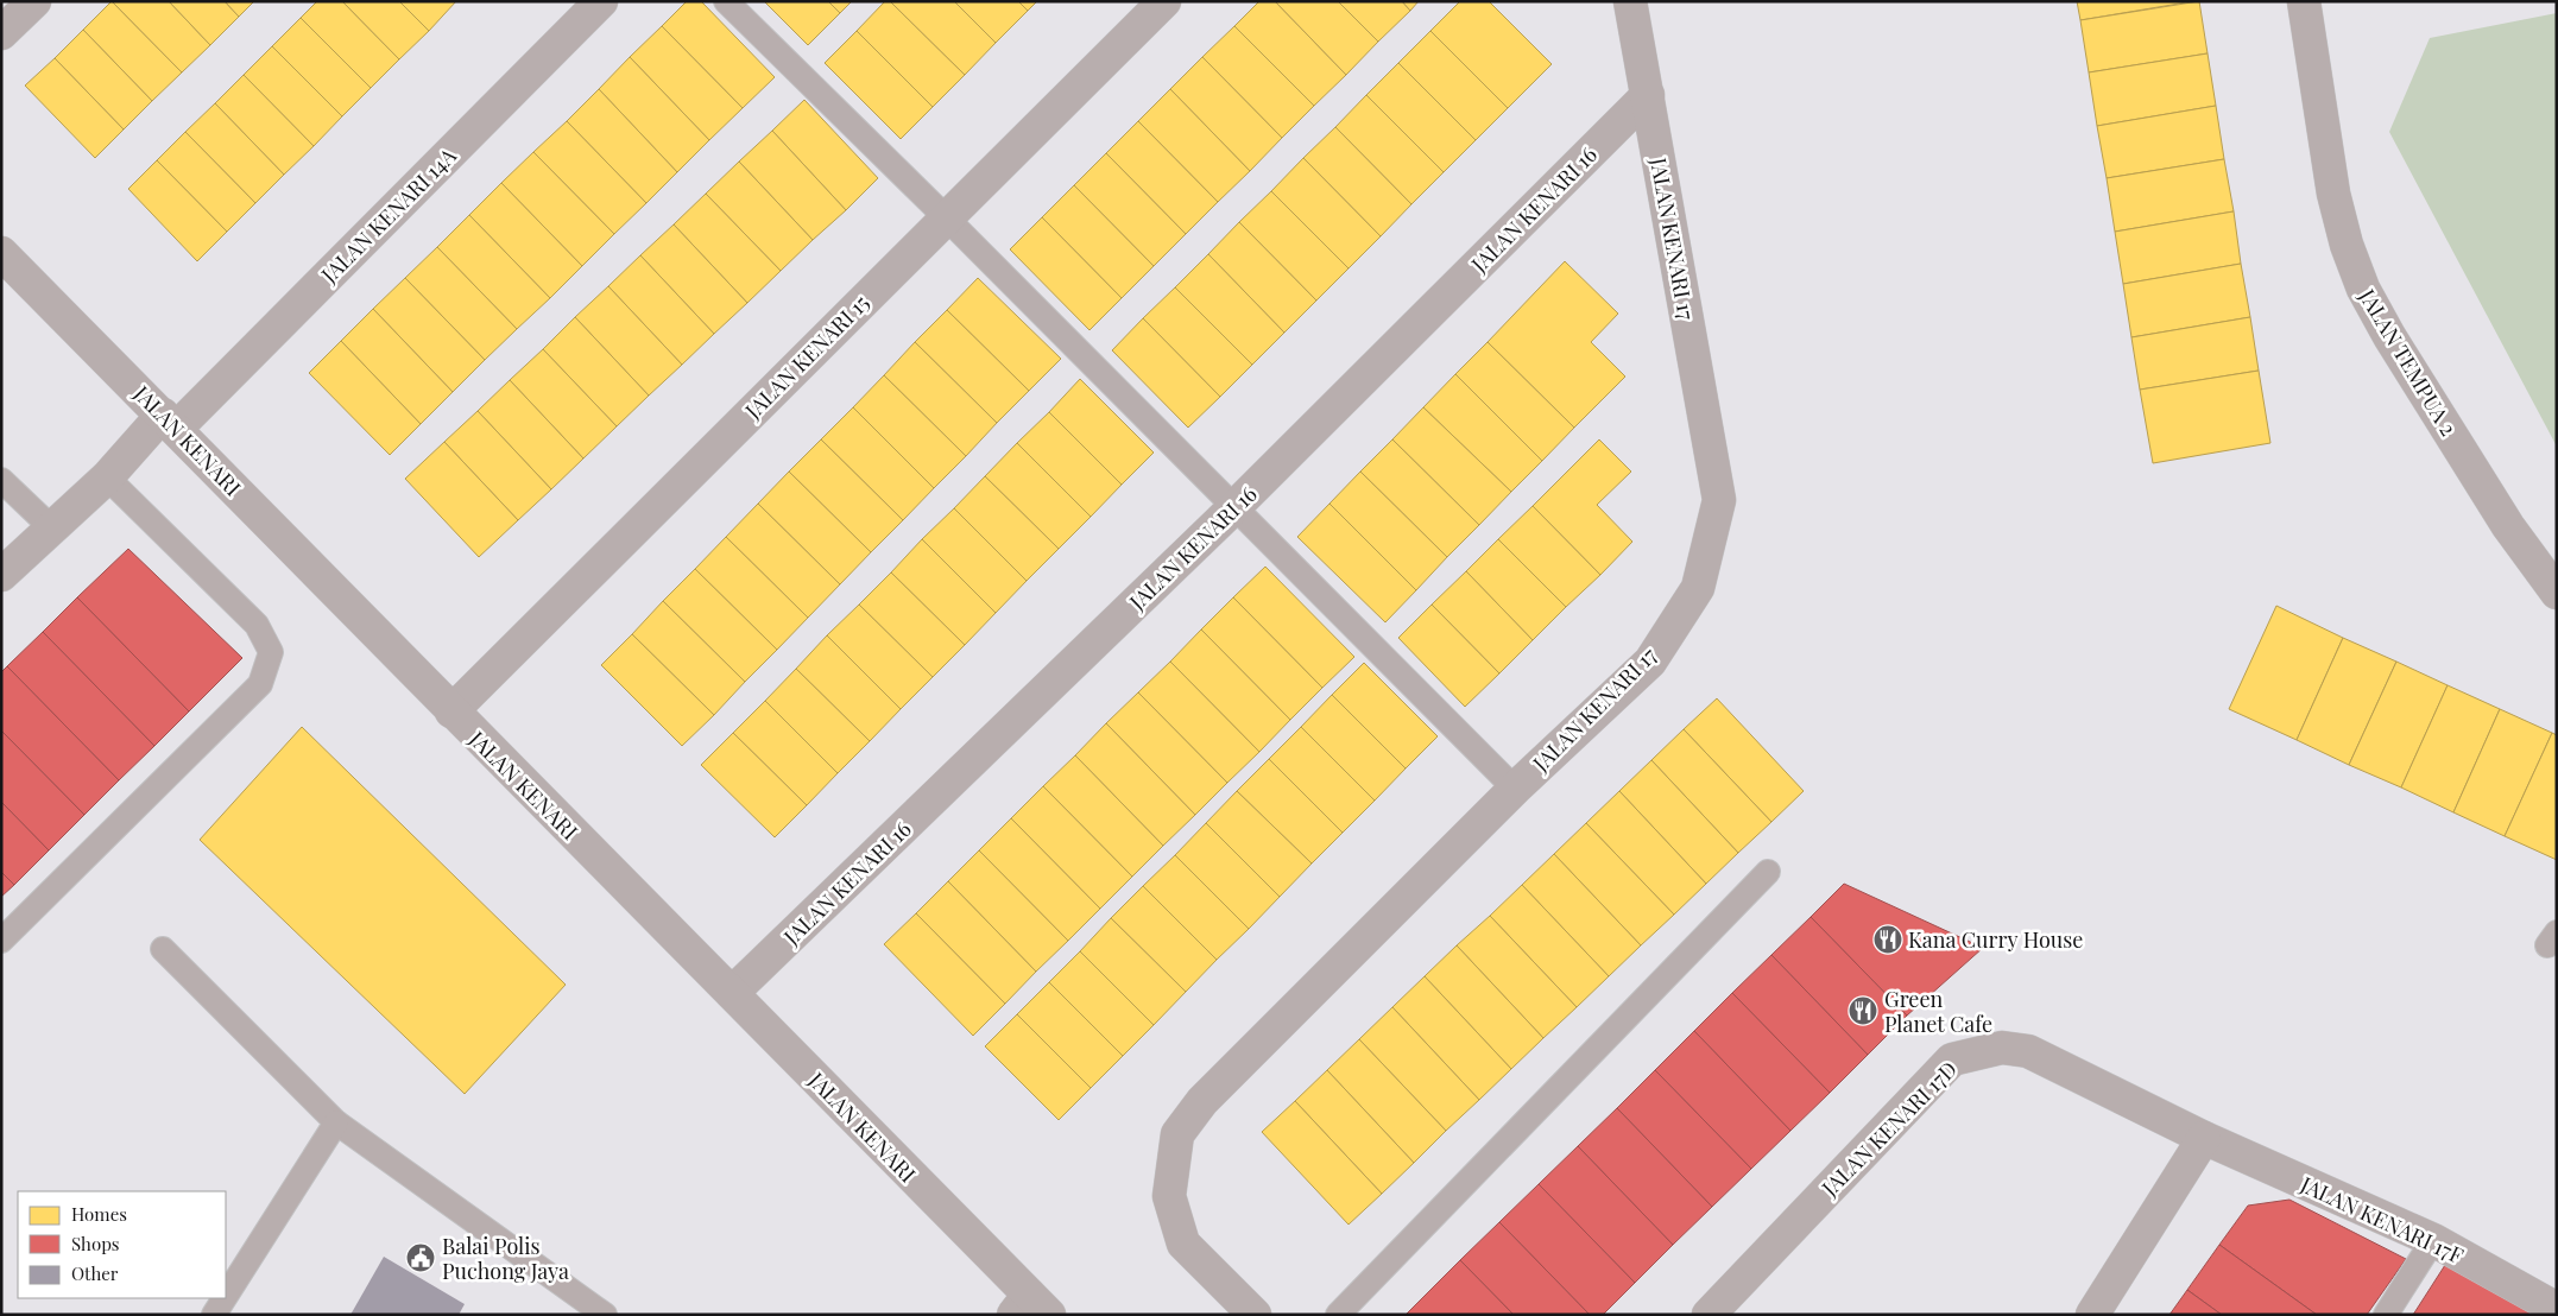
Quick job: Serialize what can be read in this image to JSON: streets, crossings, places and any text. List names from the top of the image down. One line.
{"streets":{"street":["JALAN KENARI 16","JALAN KENARI 14A","JALAN KENARI 17","JALAN KENARI 15","JALAN TEMPUA 2","JALAN KENARI","JALAN KENARI 17D","JALAN KENARI 17F"]},"crossings":[["JALAN KENARI 16","JALAN KENARI 17"],["JALAN KENARI 16","JALAN KENARI"],["JALAN KENARI 14A","JALAN KENARI"],["JALAN KENARI 15","JALAN KENARI"],["JALAN KENARI 17D","JALAN KENARI 17F"]],"places":{"restaurant":["Kana Curry House","Green Planet Cafe"],"public building":["Balai Polis Puchong Jaya"]},"legend":["Homes","Shops","Other"]}
